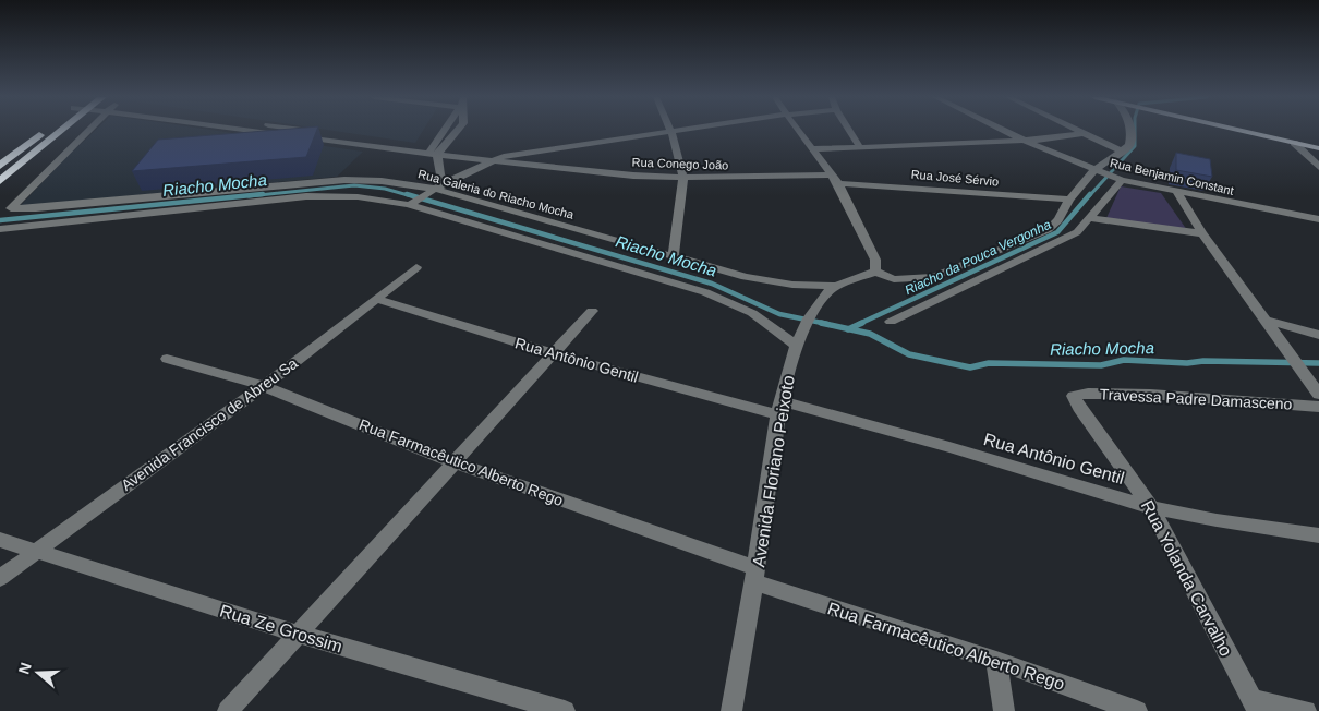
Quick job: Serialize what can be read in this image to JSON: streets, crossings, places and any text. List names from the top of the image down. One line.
{"streets":{"street":["Rua Conego João","Rua Benjamin Constant","Rua José Sérvio","Rua Galeria do Riacho Mocha","Rua Antônio Gentil","Travessa Padre Damasceno","Avenida Francisco de Abreu Sa","Rua Farmacêutico Alberto Rego","Avenida Floriano Peixoto","Rua Yolanda Carvalho","Rua Ze Grossim"]},"crossings":[["Rua Conego João","Rua José Sérvio"],["Rua Galeria do Riacho Mocha","Avenida Floriano Peixoto"],["Rua Antônio Gentil","Avenida Francisco de Abreu Sa"],["Rua Antônio Gentil","Avenida Floriano Peixoto"],["Rua Antônio Gentil","Rua Yolanda Carvalho"],["Travessa Padre Damasceno","Rua Yolanda Carvalho"],["Avenida Francisco de Abreu Sa","Rua Farmacêutico Alberto Rego"],["Avenida Francisco de Abreu Sa","Rua Ze Grossim"],["Rua Farmacêutico Alberto Rego","Avenida Floriano Peixoto"]],"water":["Riacho Mocha","Riacho da Pouca Vergonha"],"north":"left"}
